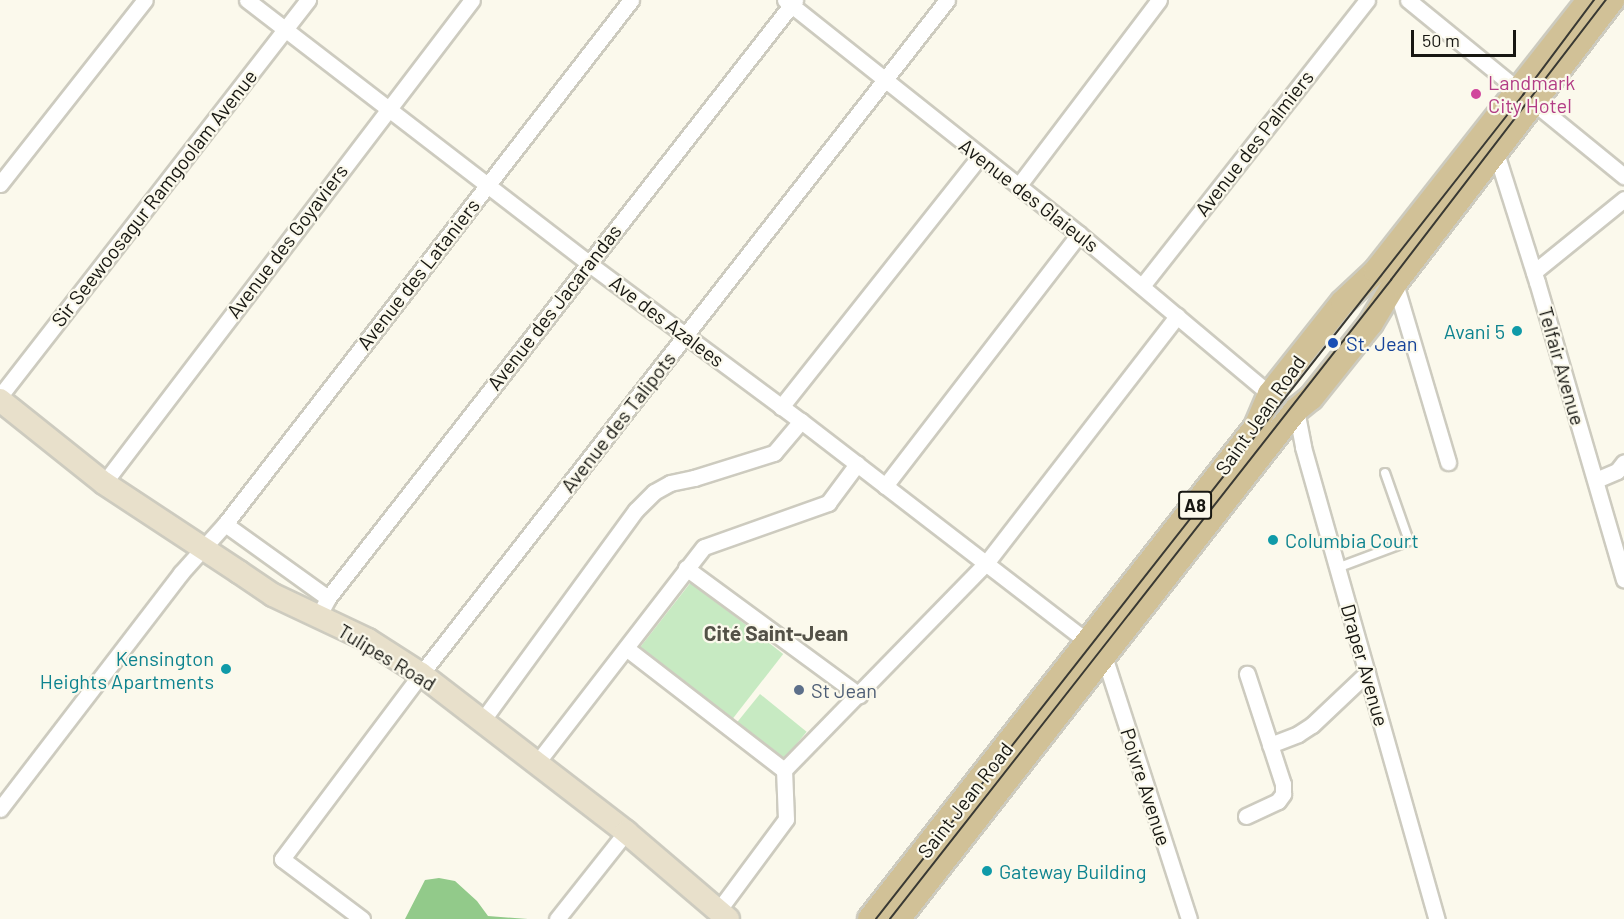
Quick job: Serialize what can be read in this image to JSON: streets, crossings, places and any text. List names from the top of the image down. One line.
{"streets":{"main road":["Saint Jean Road","A8","Tulipes Road"],"street":["Avenue des Palmiers","Avenue des Glaieuls","Sir Seewoosagur Ramgoolam Avenue","Avenue des Goyaviers","Avenue des Lataniers","Avenue des Jacarandas","Ave des Azalees","Telfair Avenue","Avenue des Talipots","Draper Avenue","Poivre Avenue"]},"crossings":[["Avenue des Palmiers","Avenue des Glaieuls"],["Avenue des Glaieuls","Avenue des Jacarandas"],["Avenue des Glaieuls","Saint Jean Road"],["Avenue des Glaieuls","Avenue des Talipots"],["Sir Seewoosagur Ramgoolam Avenue","Ave des Azalees"],["Sir Seewoosagur Ramgoolam Avenue","Tulipes Road"],["Avenue des Goyaviers","Ave des Azalees"],["Avenue des Goyaviers","Tulipes Road"],["Avenue des Lataniers","Ave des Azalees"],["Avenue des Lataniers","Tulipes Road"],["Avenue des Jacarandas","Ave des Azalees"],["Avenue des Jacarandas","Tulipes Road"],["Ave des Azalees","Saint Jean Road"],["Ave des Azalees","Avenue des Talipots"],["Ave des Azalees","Poivre Avenue"],["Telfair Avenue","Saint Jean Road"],["Saint Jean Road","Draper Avenue"],["Saint Jean Road","Poivre Avenue"],["Avenue des Talipots","Tulipes Road"]],"districts":["Cité Saint-Jean"],"places":["Landmark City Hotel","Avani 5","St. Jean","Columbia Court","Kensington Heights Apartments","St Jean","Gateway Building"],"scale_bar":"50 m"}
